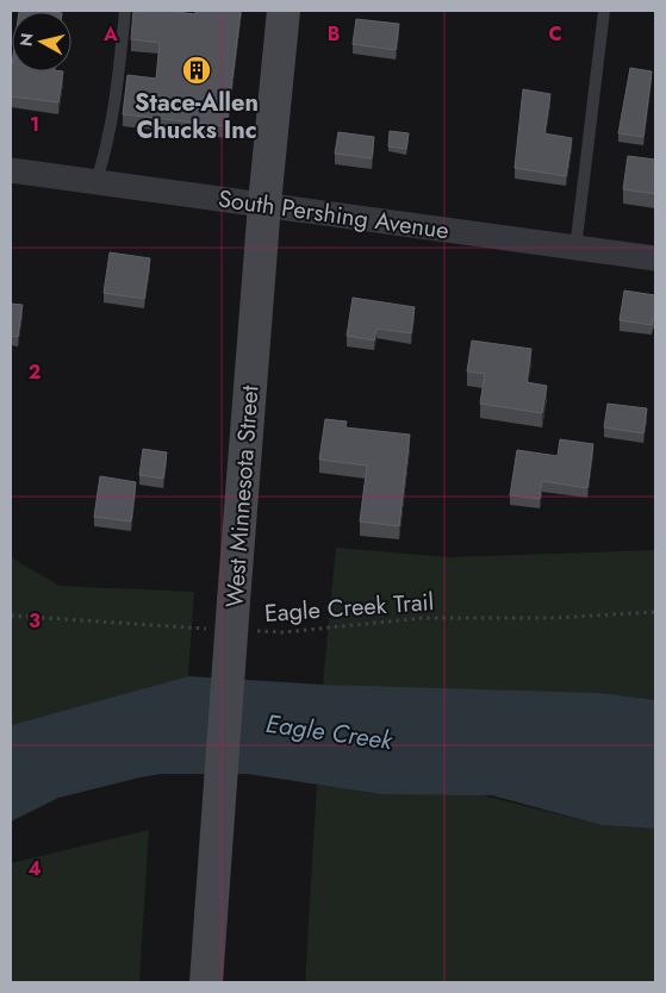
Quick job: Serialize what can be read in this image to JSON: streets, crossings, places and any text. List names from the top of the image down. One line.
{"streets":{"street":["South Pershing Avenue","West Minnesota Street"],"path":["Eagle Creek Trail"]},"crossings":[["South Pershing Avenue","West Minnesota Street"]],"water":["Eagle Creek"],"places":{"building":["Stace-Allen Chucks Inc"]},"north":"left","grid":{"columns":["A","B","C"],"rows":["1","2","3","4"]}}
